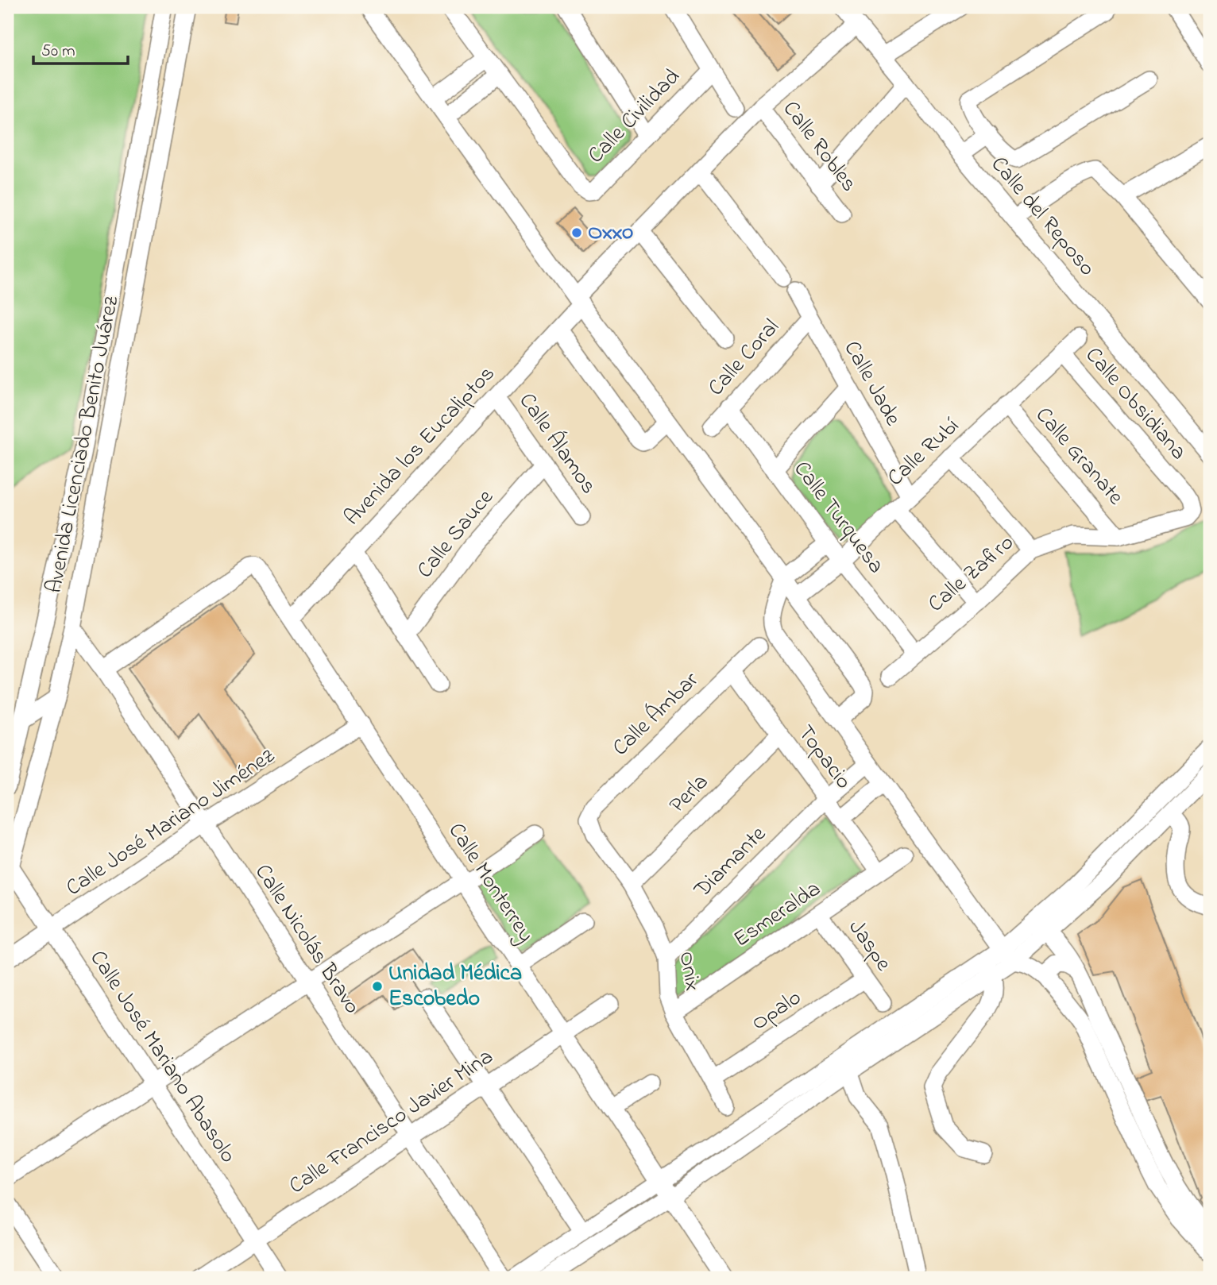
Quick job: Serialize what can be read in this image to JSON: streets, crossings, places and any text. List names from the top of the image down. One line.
{"streets":{"street":["Calle Civilidad","Calle Robles","Calle del Reposo","Calle Coral","Calle Jade","Calle Obsidiana","Calle Álamos","Avenida Licenciado Benito Juárez","Avenida los Eucaliptos","Calle Rubí","Calle Granate","Calle Turquesa","Calle Sauce","Calle Zafiro","Calle Ámbar","Topacio","Perla","Calle José Mariano Jiménez","Diamante","Calle Monterrey","Esmeralda","Calle Nicolás Bravo","Jaspe","Onix","Opalo","Calle José Mariano Abasolo","Calle Francisco Javier Mina"]},"crossings":[["Calle Robles","Avenida los Eucaliptos"],["Calle del Reposo","Avenida los Eucaliptos"],["Calle Coral","Calle Jade"],["Calle Coral","Calle Turquesa"],["Calle Jade","Calle Rubí"],["Calle Obsidiana","Calle Rubí"],["Calle Obsidiana","Calle Zafiro"],["Calle Álamos","Avenida los Eucaliptos"],["Calle Álamos","Calle Sauce"],["Avenida Licenciado Benito Juárez","Calle Nicolás Bravo"],["Avenida Licenciado Benito Juárez","Calle José Mariano Abasolo"],["Avenida los Eucaliptos","Calle Monterrey"],["Calle Rubí","Calle Granate"],["Calle Rubí","Calle Turquesa"],["Calle Granate","Calle Zafiro"],["Calle Turquesa","Calle Zafiro"],["Calle Ámbar","Topacio"],["Calle Ámbar","Onix"],["Topacio","Perla"],["Topacio","Diamante"],["Topacio","Esmeralda"],["Perla","Onix"],["Calle José Mariano Jiménez","Calle Monterrey"],["Calle José Mariano Jiménez","Calle Nicolás Bravo"],["Calle José Mariano Jiménez","Calle José Mariano Abasolo"],["Diamante","Onix"],["Calle Monterrey","Calle Nicolás Bravo"],["Calle Monterrey","Calle Francisco Javier Mina"],["Esmeralda","Jaspe"],["Esmeralda","Onix"],["Calle Nicolás Bravo","Calle Francisco Javier Mina"],["Jaspe","Opalo"],["Onix","Opalo"],["Calle José Mariano Abasolo","Calle Francisco Javier Mina"]],"places":["Oxxo","Unidad Médica Escobedo"],"scale_bar":"50 m"}
